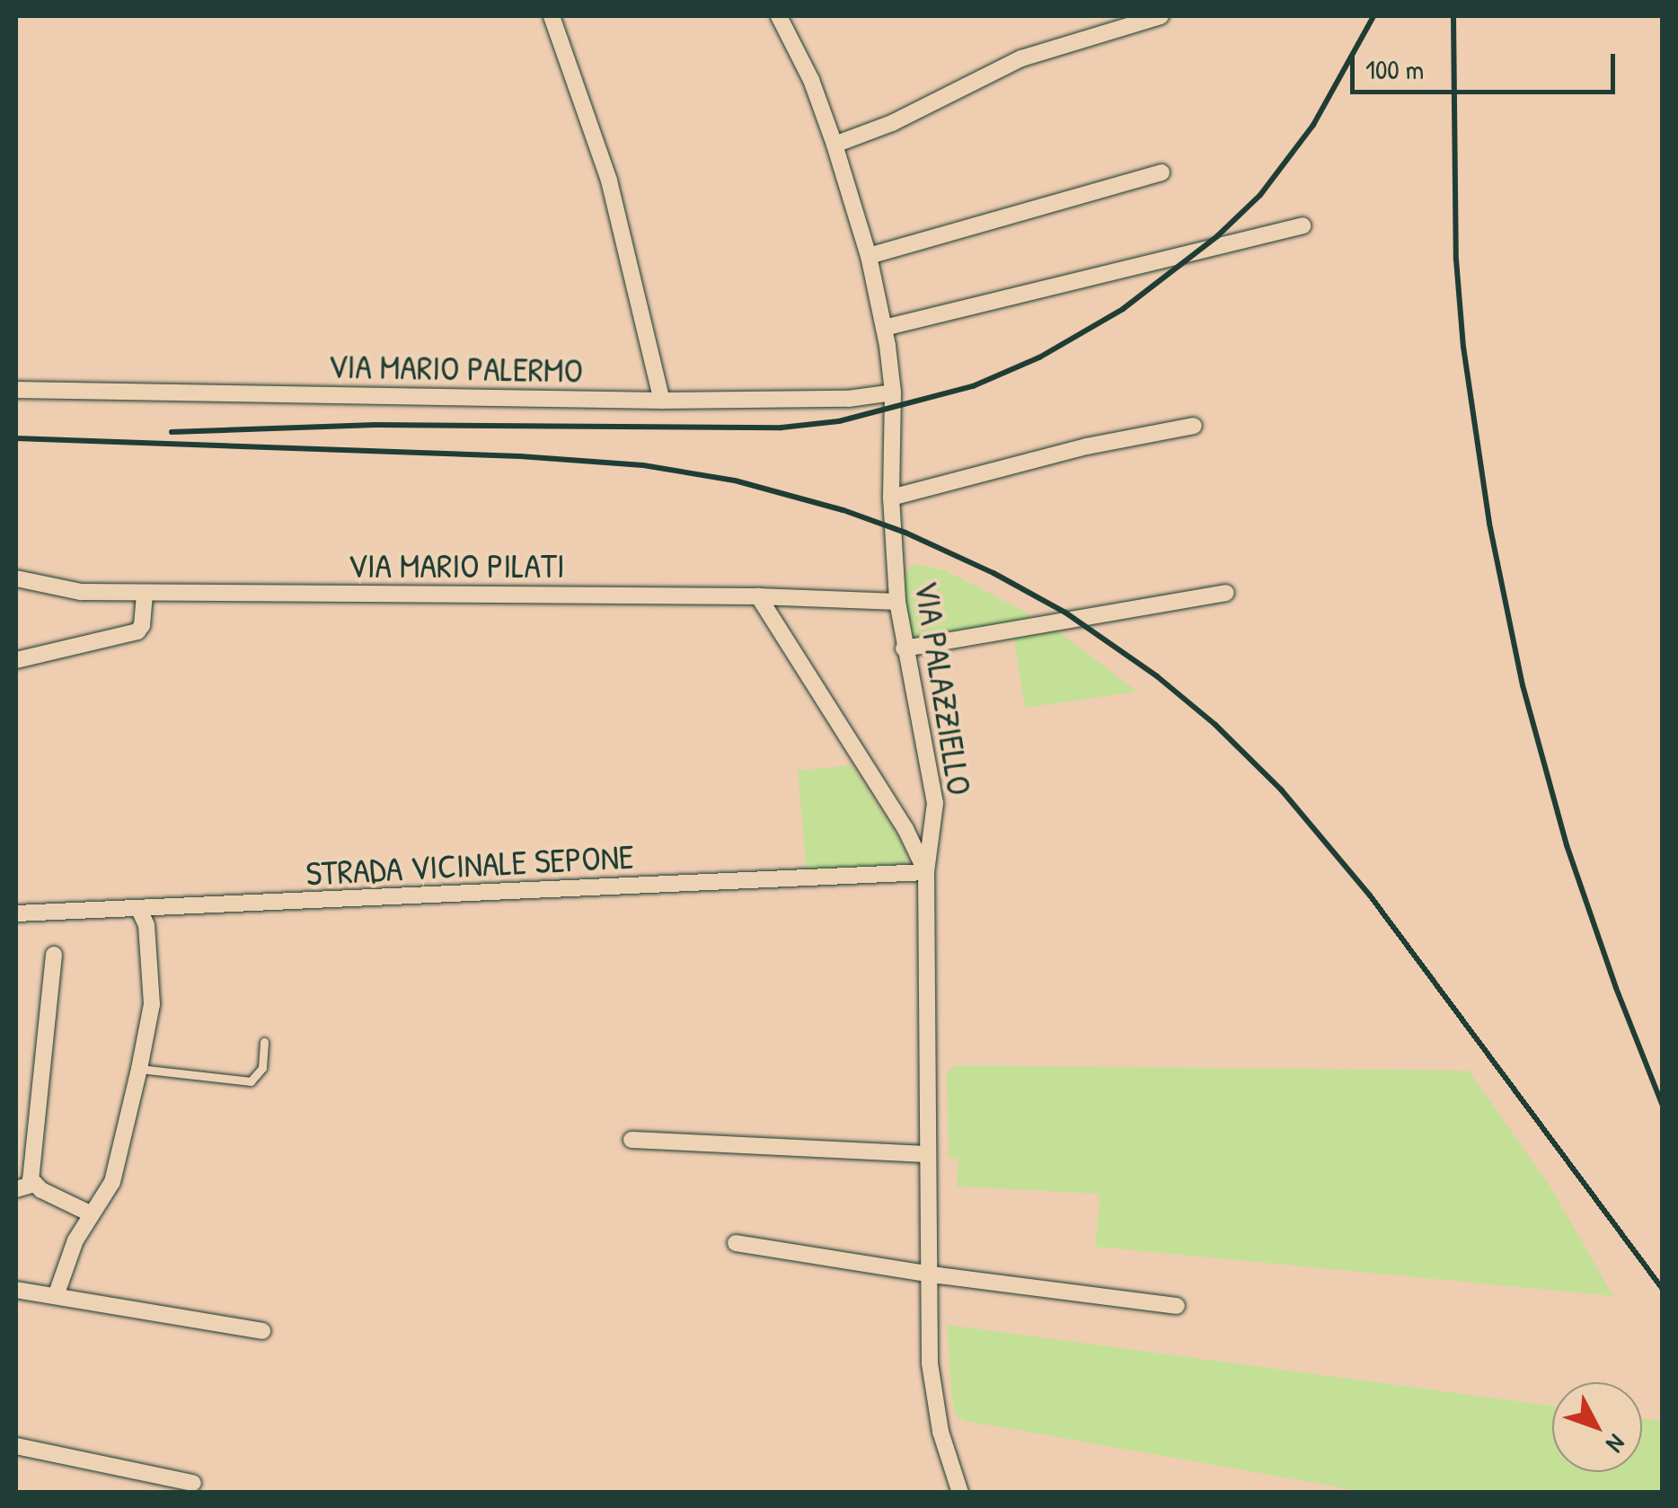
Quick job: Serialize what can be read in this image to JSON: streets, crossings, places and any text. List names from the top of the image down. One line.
{"streets":{"street":["VIA MARIO PALERMO","VIA MARIO PILATI","VIA PALAZZIELLO","STRADA VICINALE SEPONE"]},"crossings":[["VIA MARIO PALERMO","VIA PALAZZIELLO"],["VIA MARIO PILATI","VIA PALAZZIELLO"],["VIA PALAZZIELLO","STRADA VICINALE SEPONE"]],"scale_bar":"100 m","north":"bottom right"}
